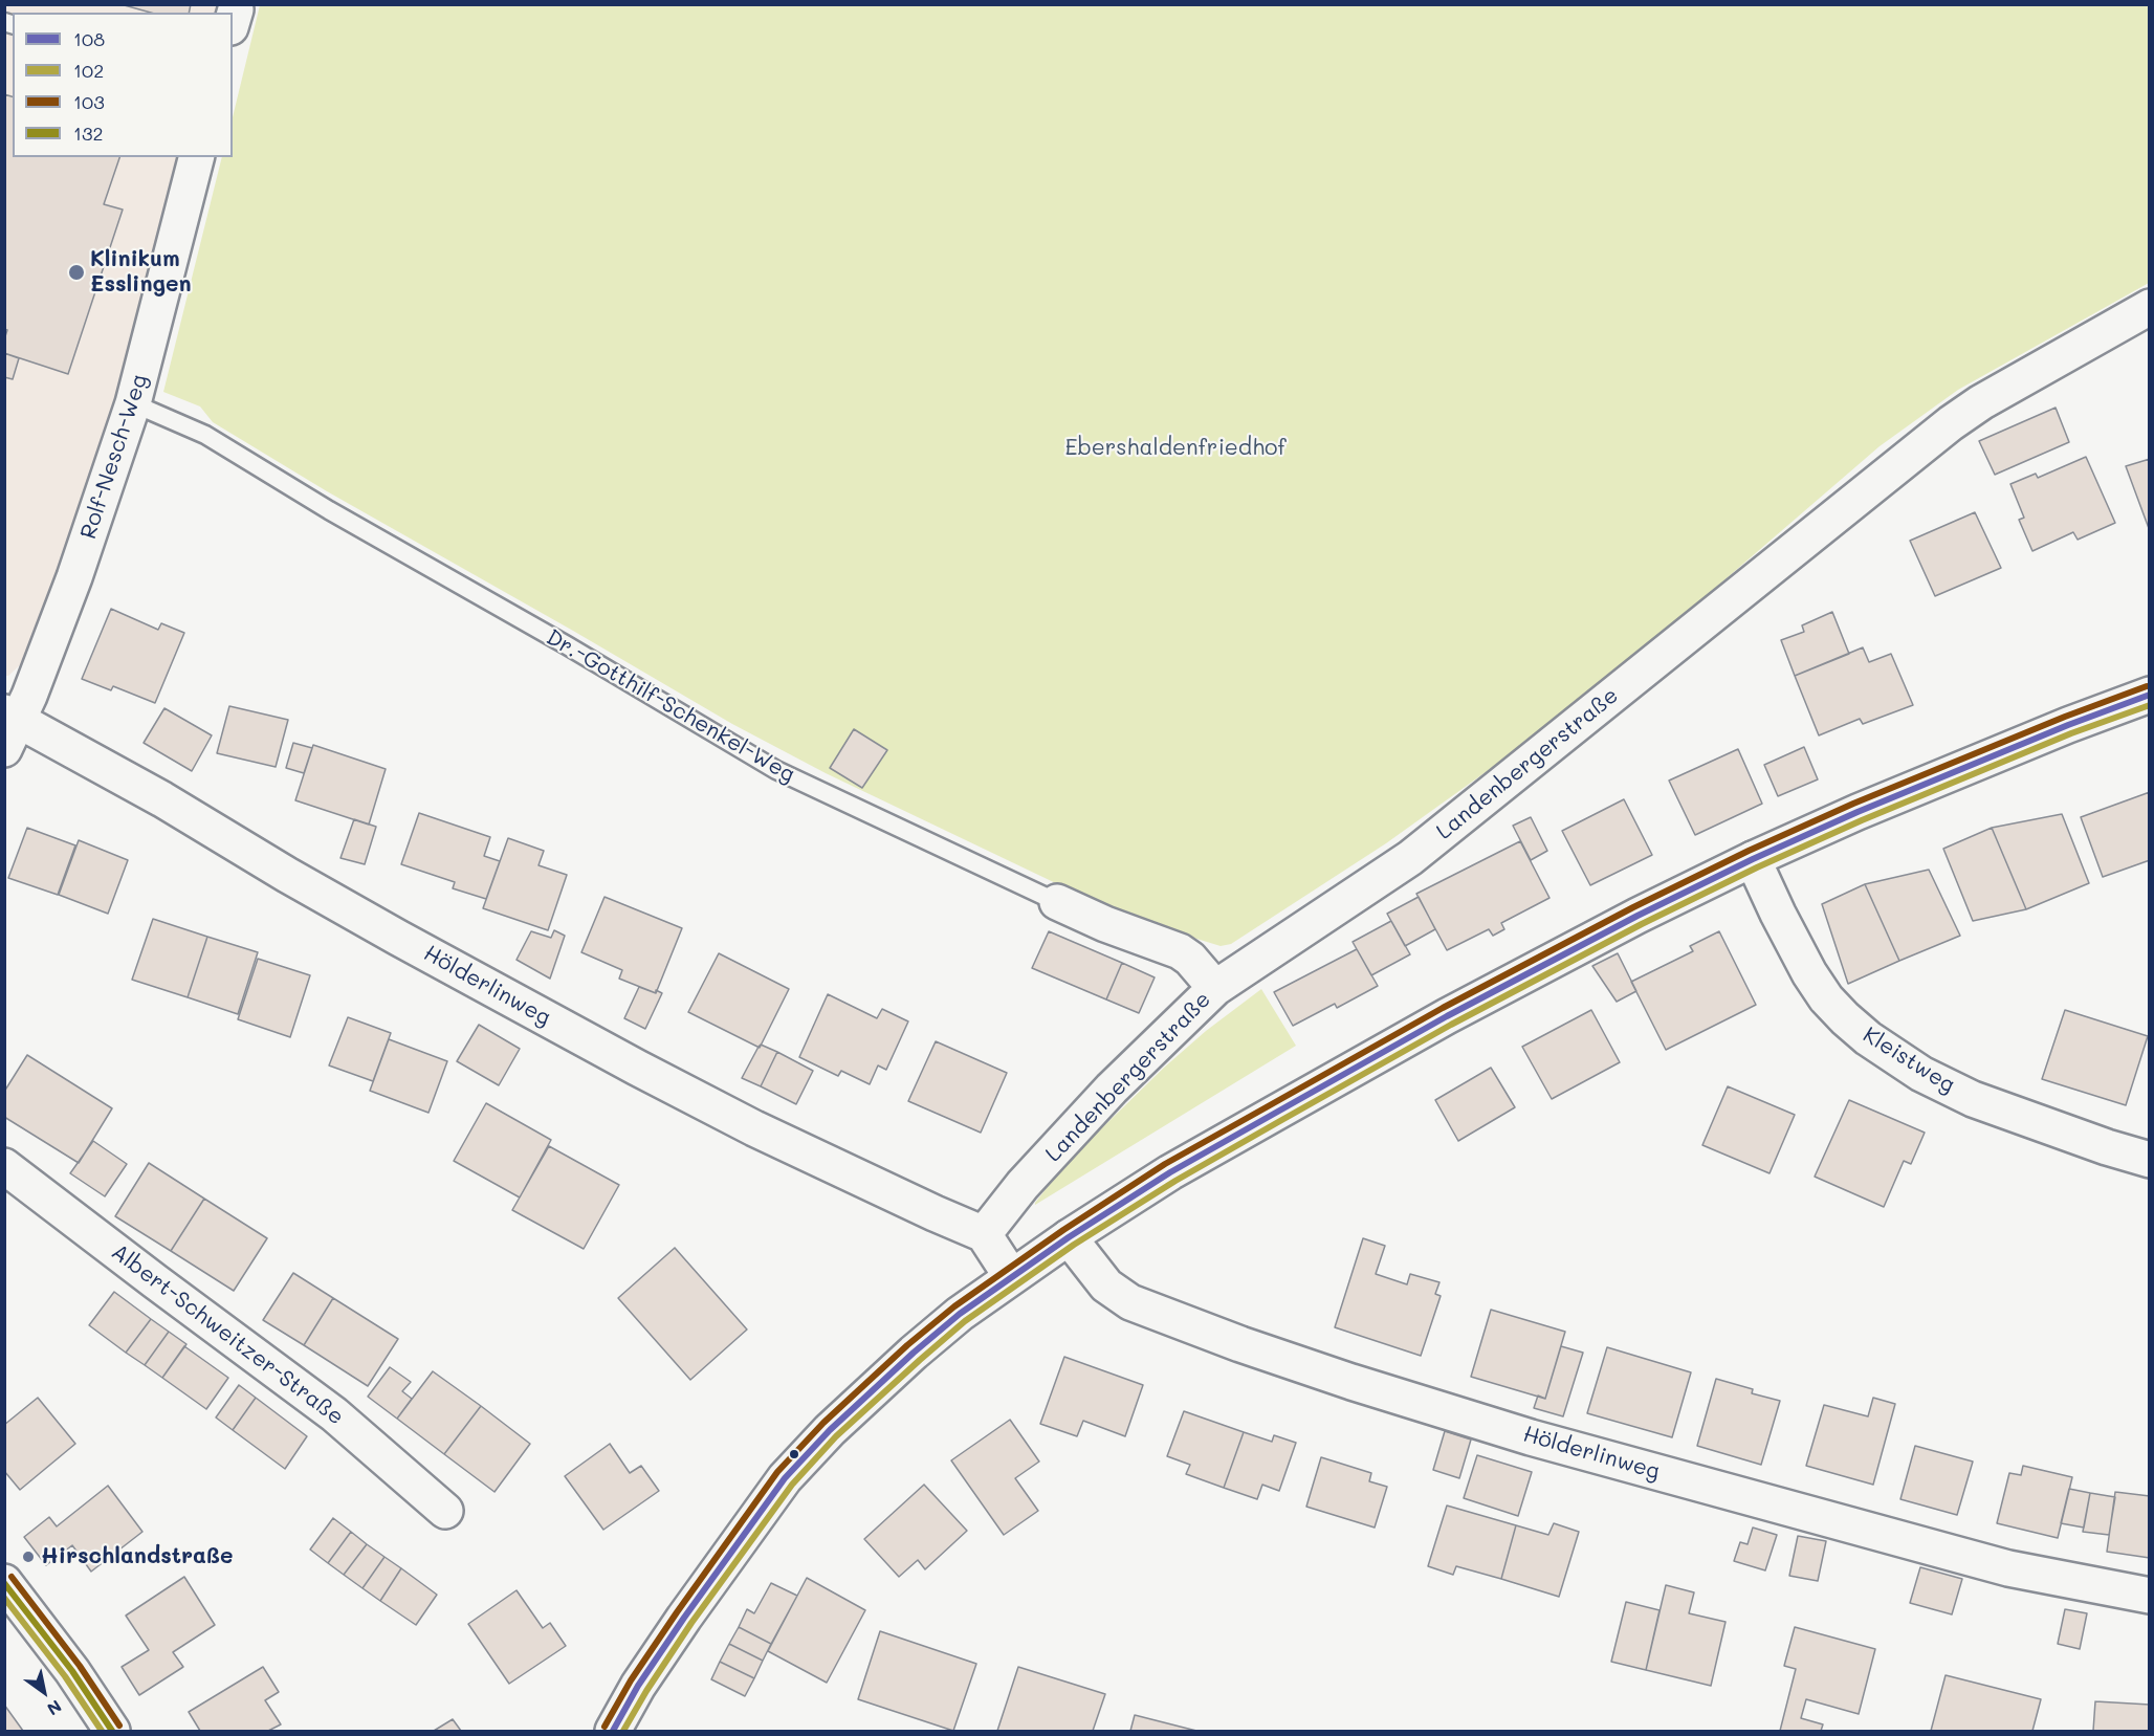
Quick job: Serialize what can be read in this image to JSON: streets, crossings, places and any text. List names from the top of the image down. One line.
{"streets":{"street":["Rolf-Nesch-Weg","Dr.-Gotthilf-Schenkel-Weg","Landenbergerstraße","Hölderlinweg","Kleistweg","Albert-Schweitzer-Straße"]},"crossings":[["Rolf-Nesch-Weg","Dr.-Gotthilf-Schenkel-Weg"],["Rolf-Nesch-Weg","Hölderlinweg"],["Dr.-Gotthilf-Schenkel-Weg","Landenbergerstraße"],["Landenbergerstraße","Hölderlinweg"]],"parks":["Ebershaldenfriedhof"],"places":["Klinikum Esslingen","Hirschlandstraße"],"lines":["transit line 103","transit line 108","transit line 102","transit line 132"],"legend":["108","102","103","132"],"north":"bottom right"}
